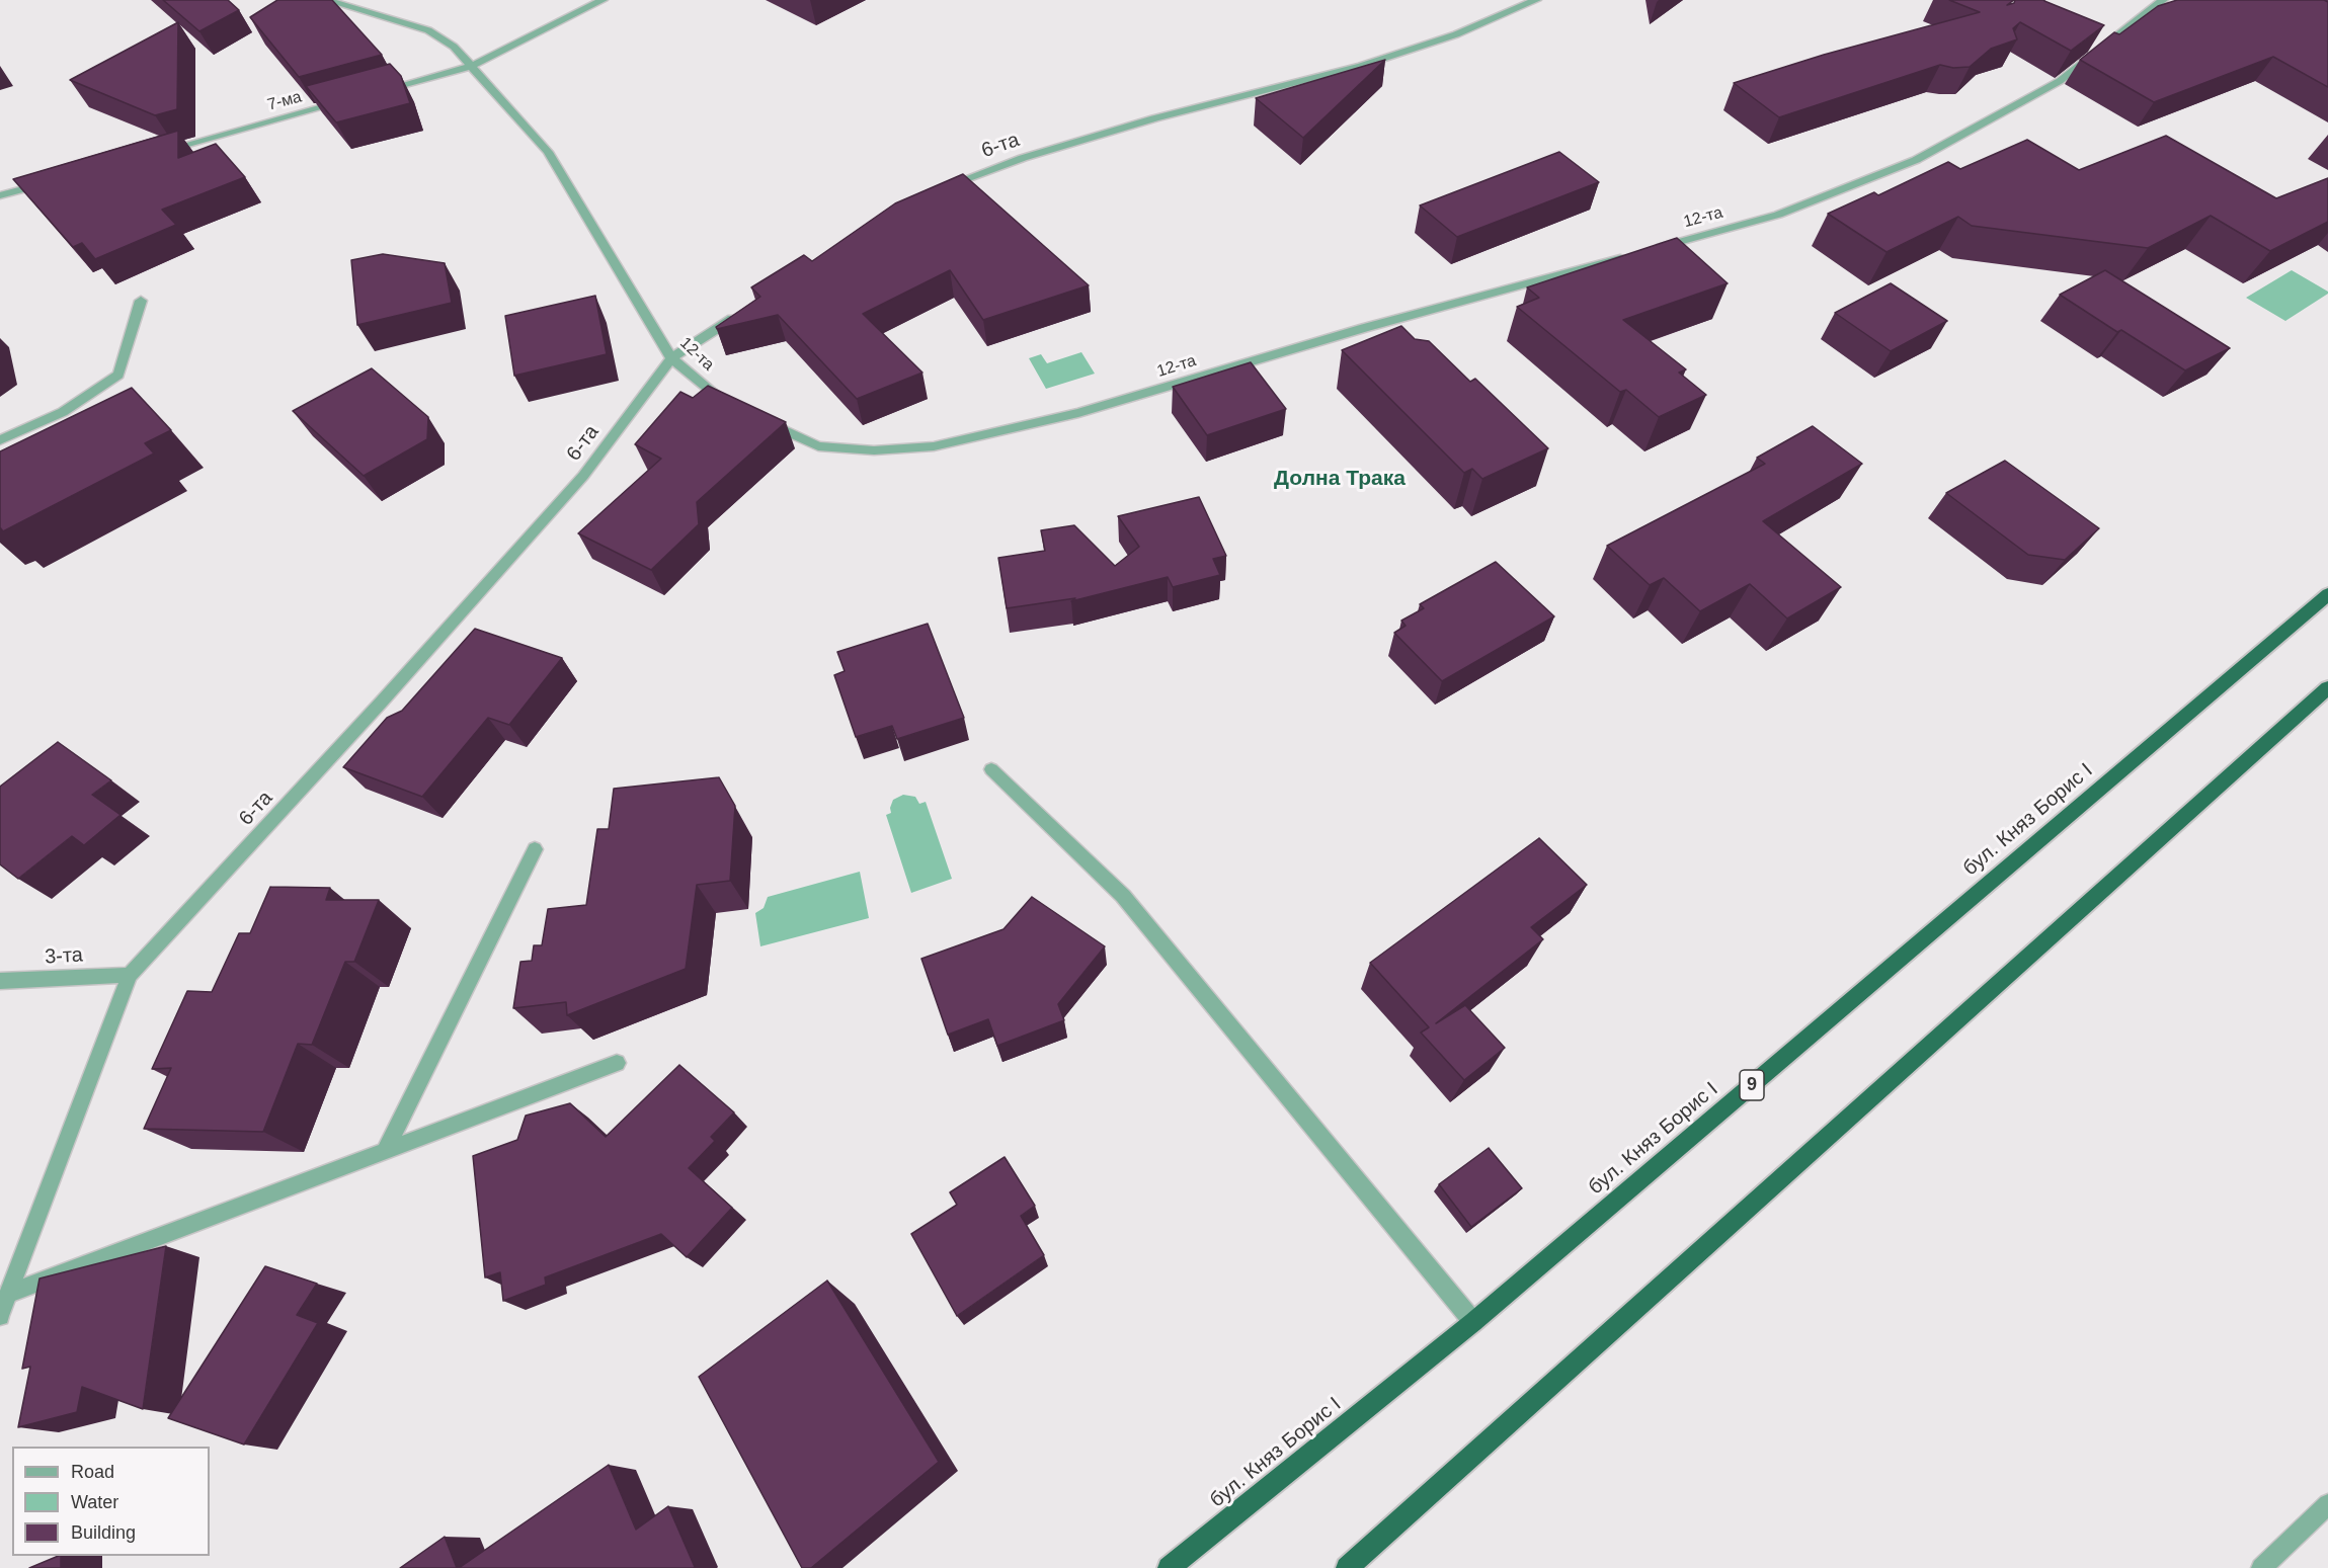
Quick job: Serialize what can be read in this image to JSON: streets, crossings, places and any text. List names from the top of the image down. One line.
{"streets":{"highway":["бул. Княз Борис I","9"],"street":["7-ма","6-та","12-та","3-та"]},"crossings":[["6-та","12-та"],["6-та","3-та"]],"districts":["Долна Трака"],"legend":["Road","Water","Building"]}
